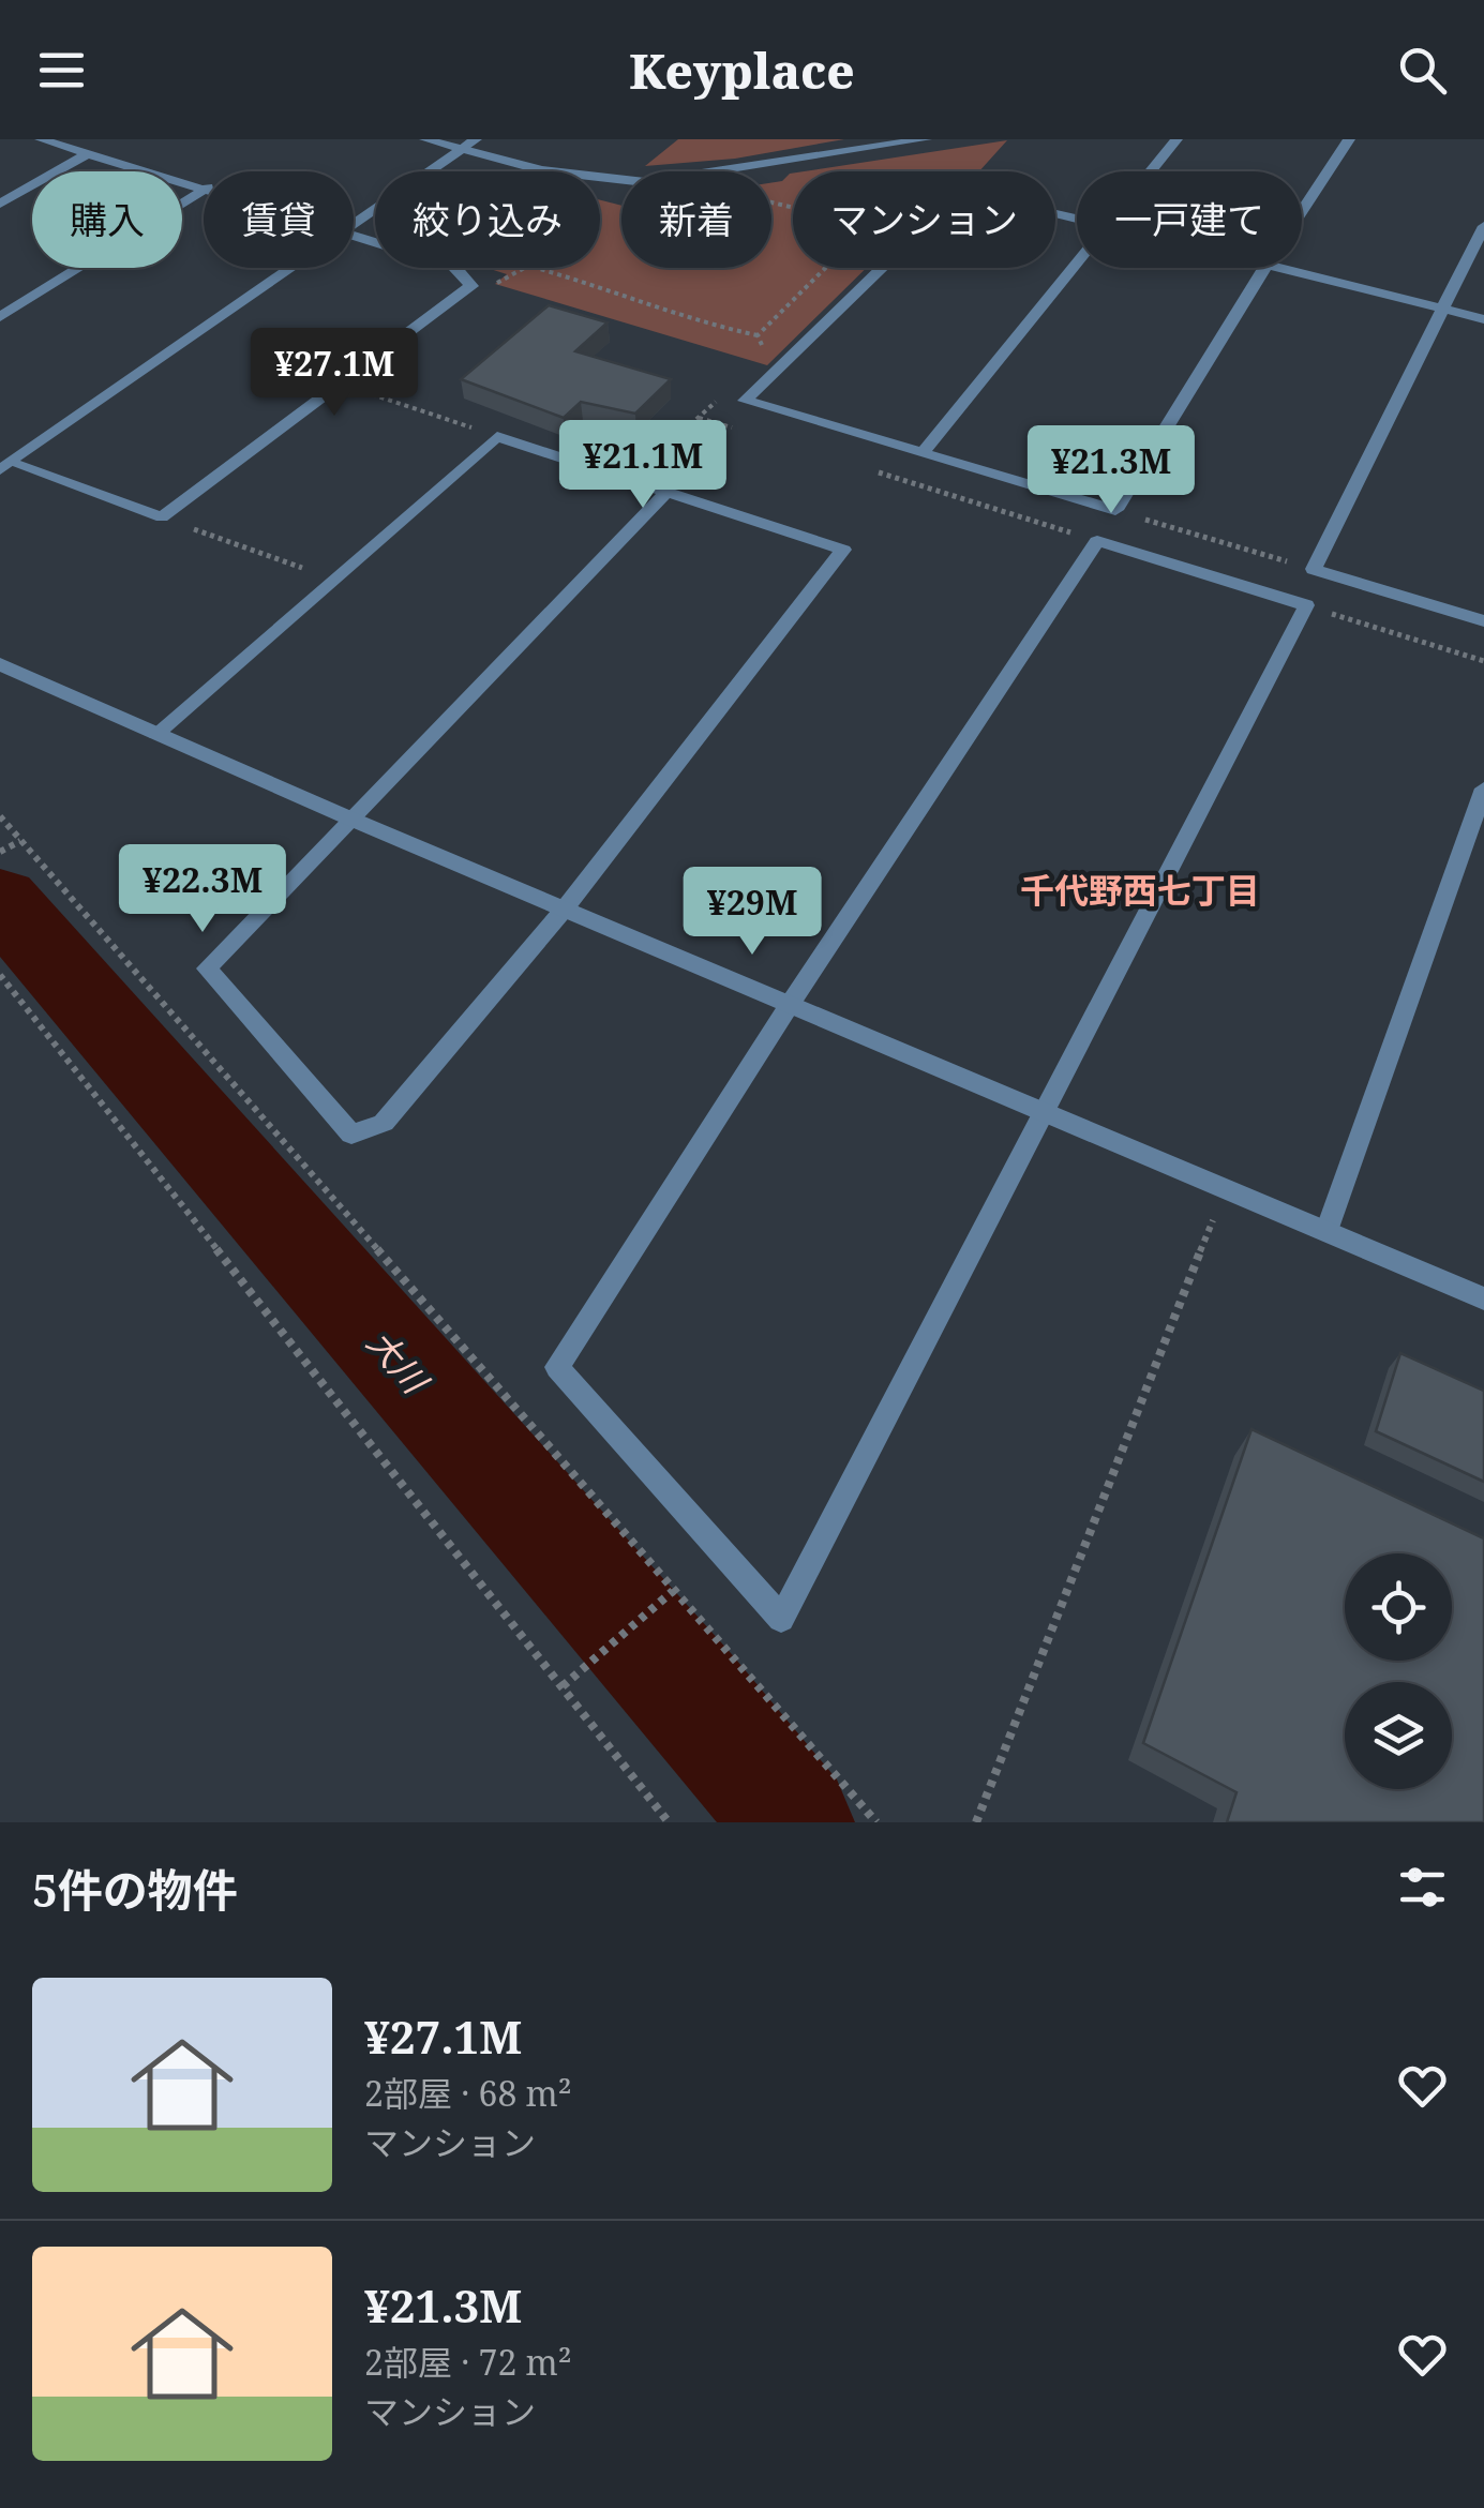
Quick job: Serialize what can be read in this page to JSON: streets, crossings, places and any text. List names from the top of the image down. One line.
{"districts":["千代野西七丁目"],"water":["大川"],"page":{"header":"Keyplace","chip":["購入","賃貸","絞り込み","新着","マンション","一戸建て"],"price":["¥27.1M","¥21.1M","¥21.3M","¥22.3M","¥29M"],"heading":"5件の物件","list":[{"name":"¥27.1M","note":"2部屋 · 68 m² · マンション"},{"name":"¥21.3M","note":"2部屋 · 72 m² · マンション"}]}}
